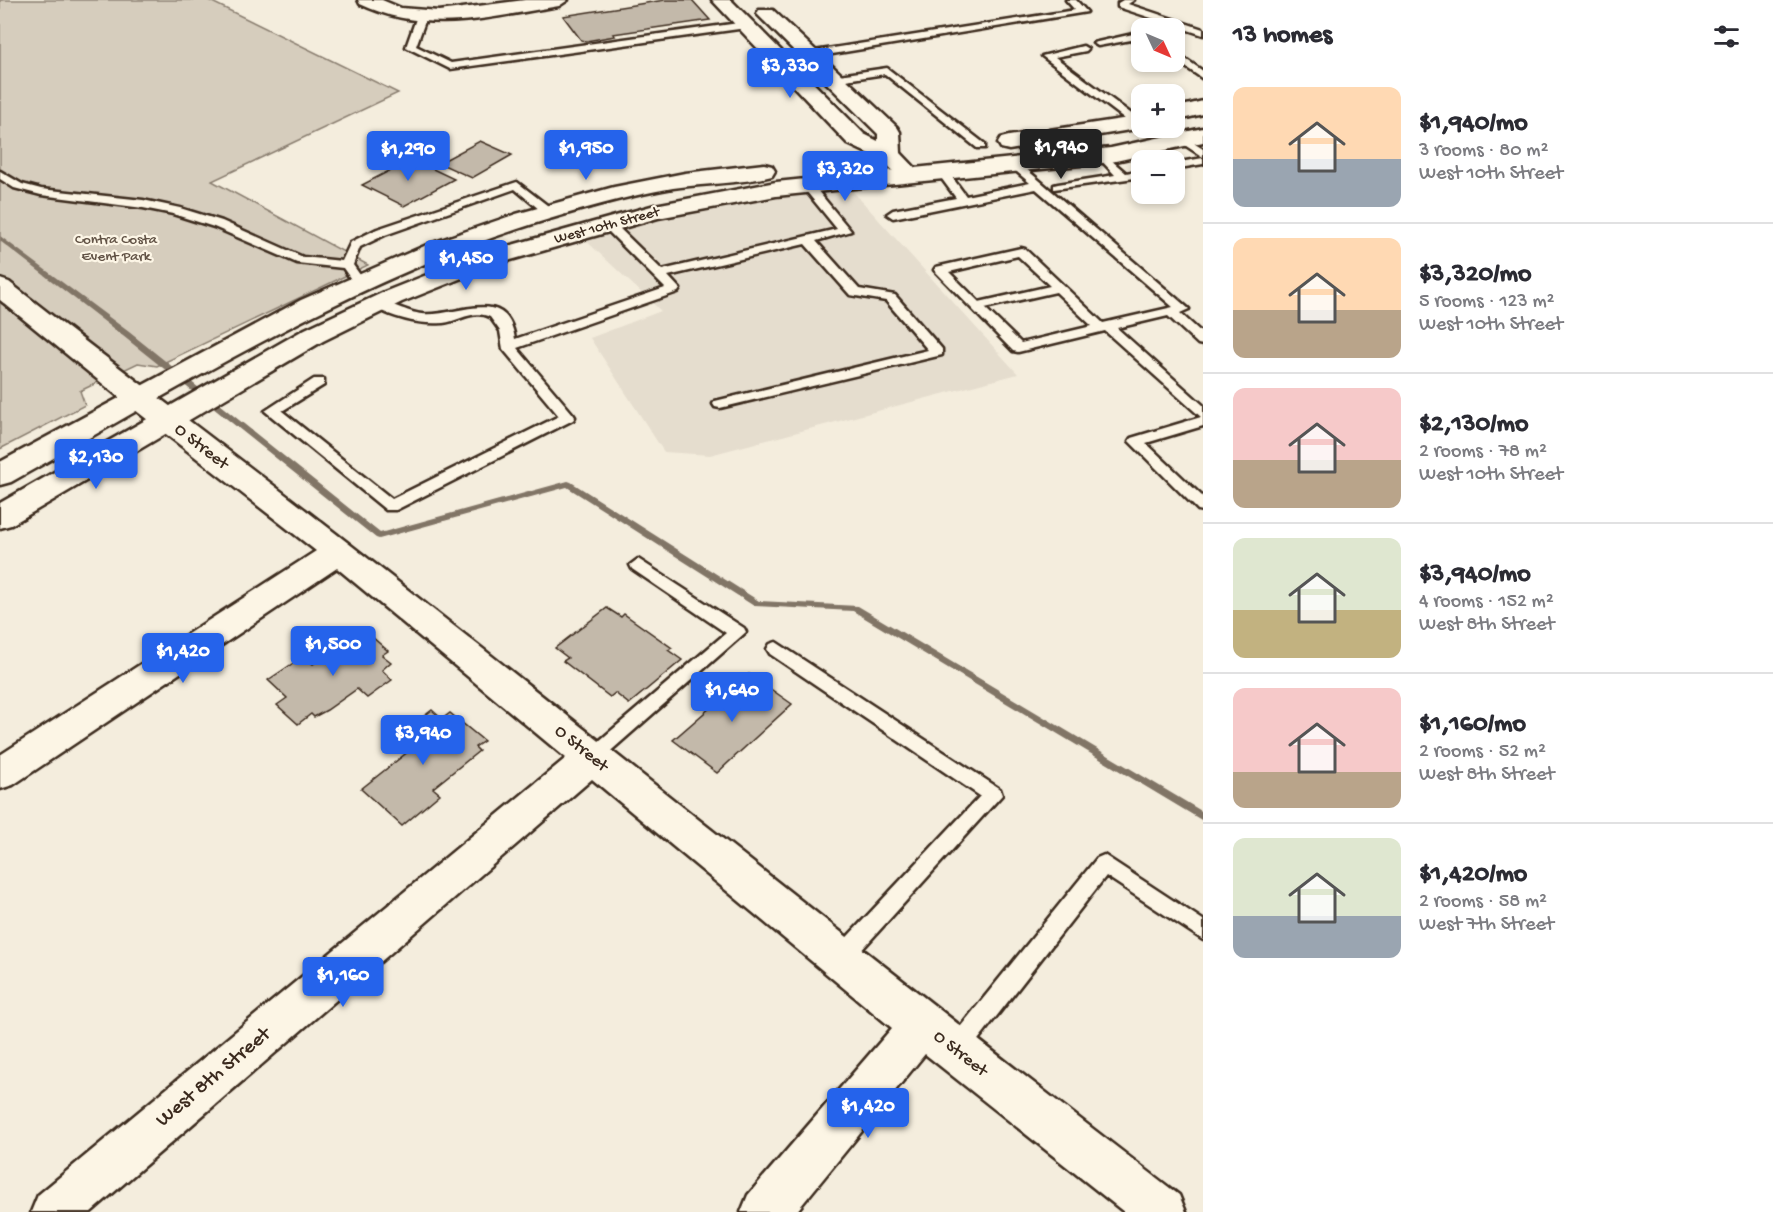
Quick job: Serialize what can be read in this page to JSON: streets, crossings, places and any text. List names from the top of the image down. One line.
{"streets":{"street":["West 10th Street","O Street","West 8th Street"]},"crossings":[["West 10th Street","O Street"],["O Street","West 8th Street"]],"parks":["Contra Costa Event Park"],"north":"bottom right","page":{"heading":"13 homes","map_buttons":["+","−"],"price":["$3,330","$1,940","$1,950","$1,290","$3,320","$1,450","$2,130","$1,500","$1,420","$1,640","$3,940","$1,160","$1,420"],"list":[{"name":"$1,940/mo","note":"3 rooms · 80 m² · West 10th Street"},{"name":"$3,320/mo","note":"5 rooms · 123 m² · West 10th Street"},{"name":"$2,130/mo","note":"2 rooms · 78 m² · West 10th Street"},{"name":"$3,940/mo","note":"4 rooms · 152 m² · West 8th Street"},{"name":"$1,160/mo","note":"2 rooms · 52 m² · West 8th Street"},{"name":"$1,420/mo","note":"2 rooms · 58 m² · West 7th Street"}]}}
